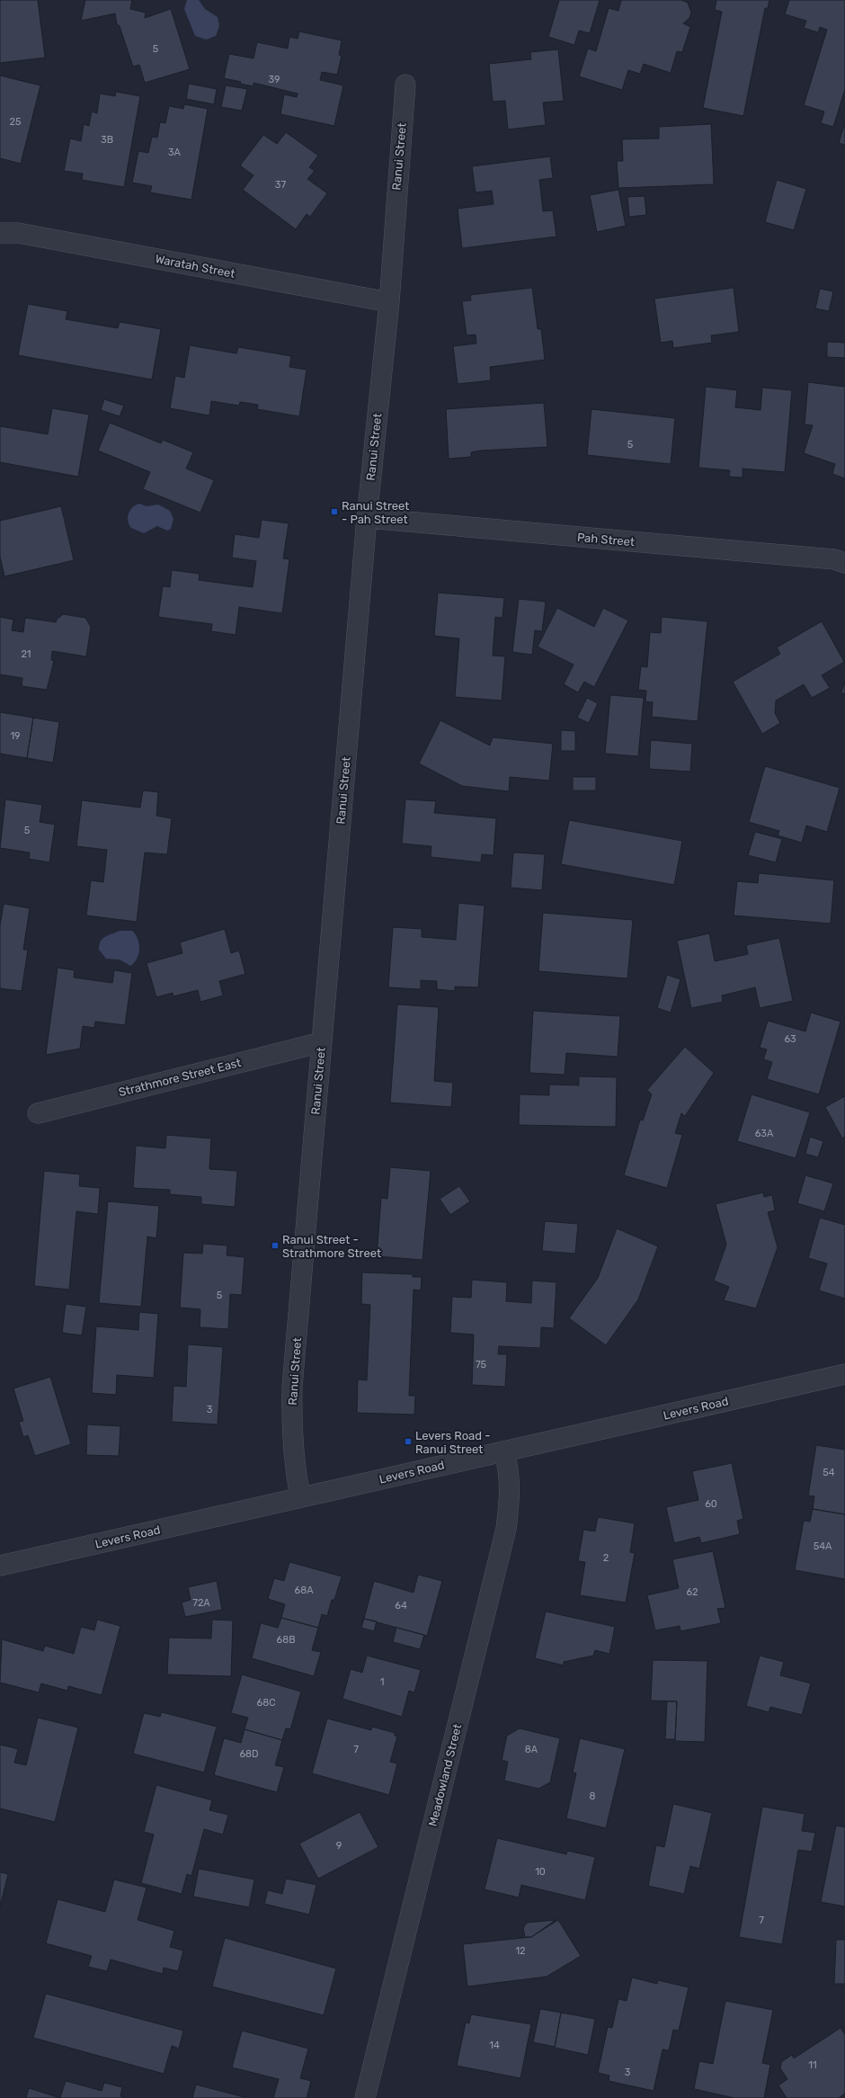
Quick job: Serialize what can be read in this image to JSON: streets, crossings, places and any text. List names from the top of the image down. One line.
{"streets":{"street":["Ranui Street","Waratah Street","Pah Street","Strathmore Street East","Levers Road","Meadowland Street"]},"crossings":[["Ranui Street","Waratah Street"],["Ranui Street","Pah Street"],["Ranui Street","Strathmore Street East"],["Ranui Street","Levers Road"],["Levers Road","Meadowland Street"]],"places":{"transit":["Ranui Street - Pah Street","Ranui Street - Strathmore Street","Levers Road - Ranui Street"]},"house_numbers":["5","39","25","3B","3A","37","5","21","19","5","63","63A","5","75","3","54","60","54A","2","68A","62","72A","64","68B","1","68C","7","8A","68D","8","9","10","7","12","14","11","3"]}
